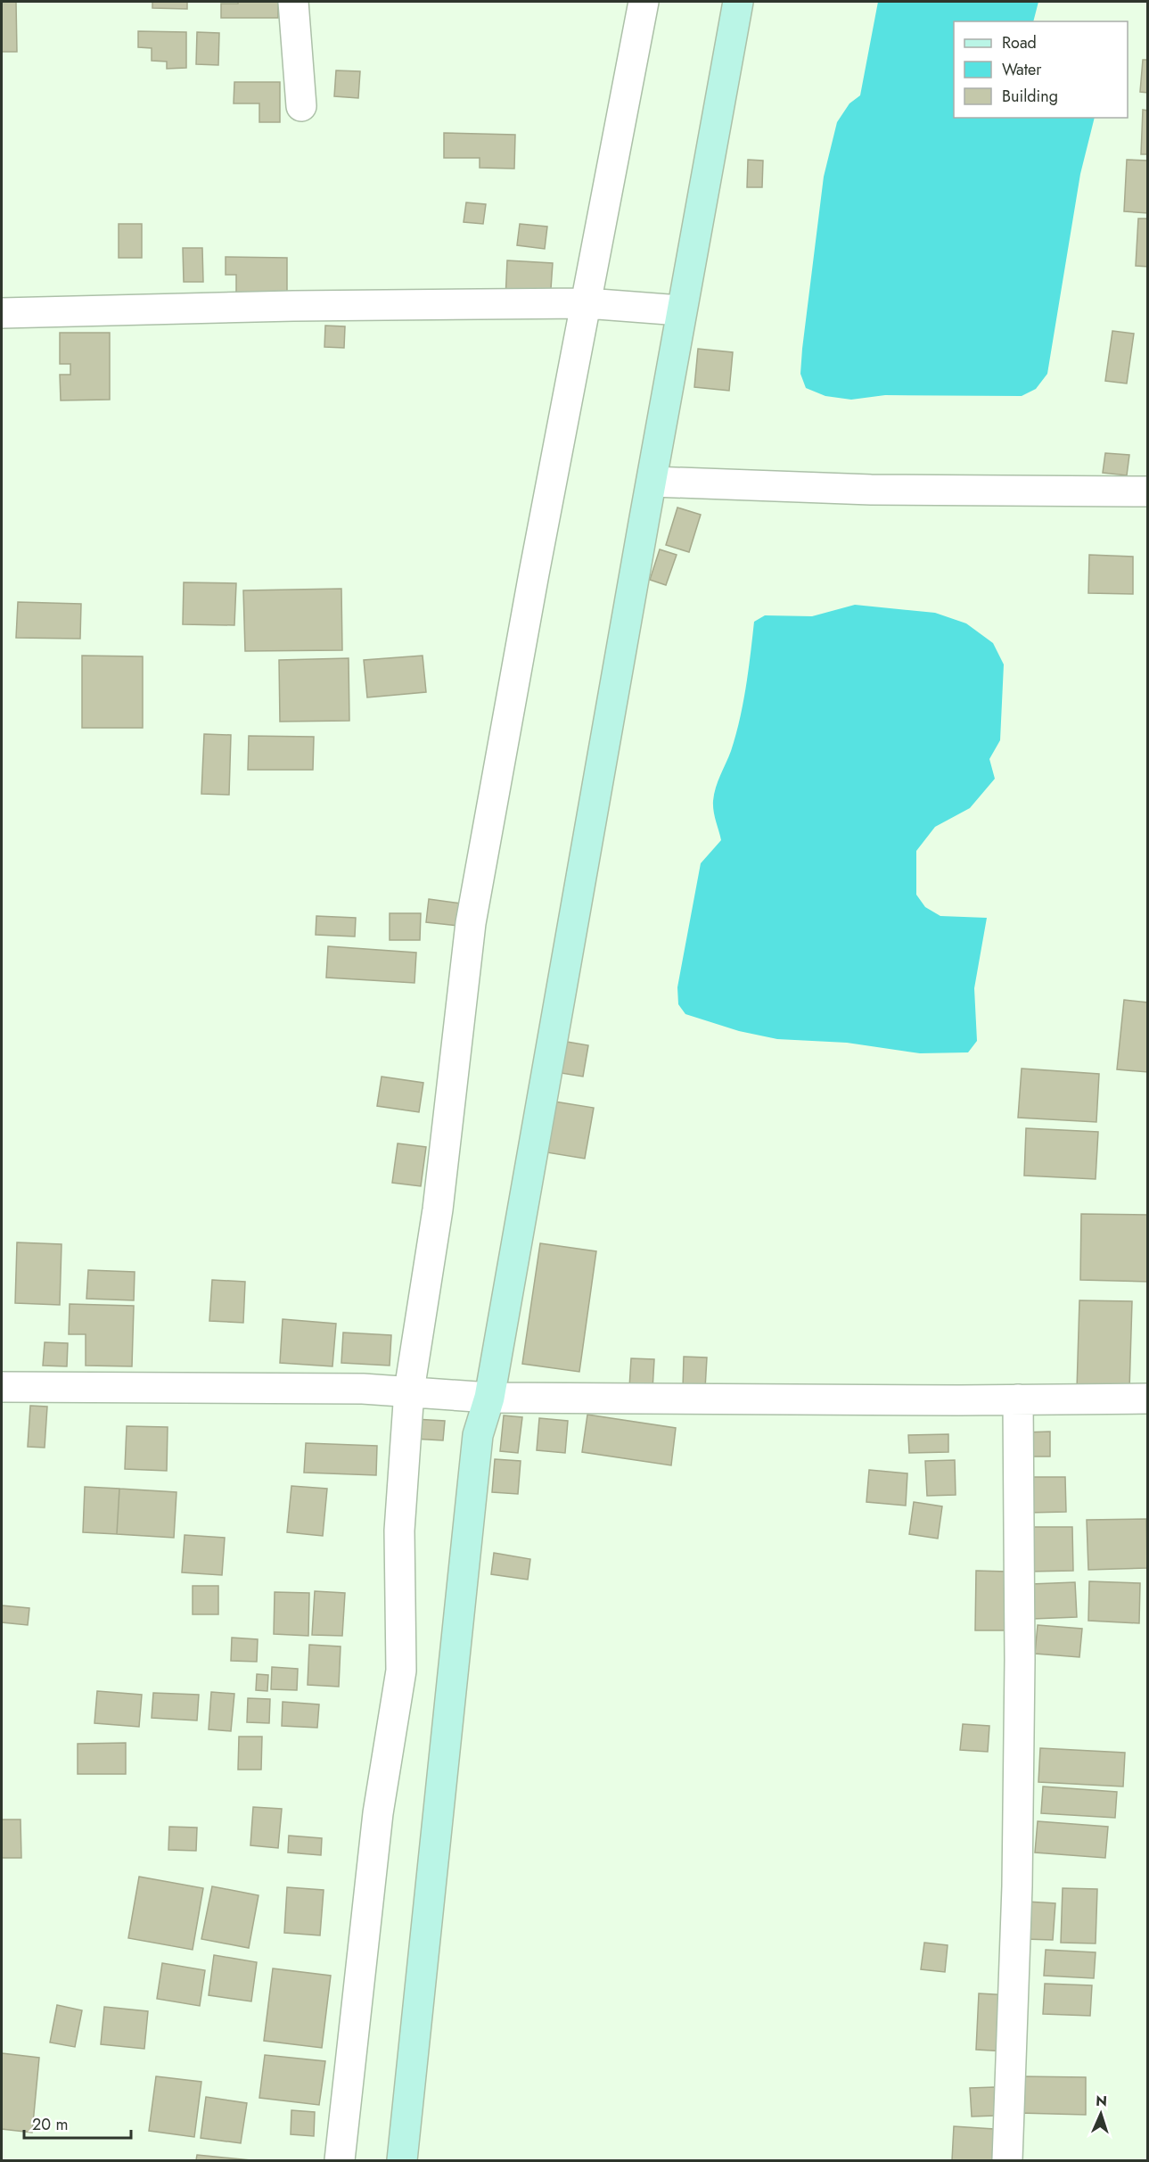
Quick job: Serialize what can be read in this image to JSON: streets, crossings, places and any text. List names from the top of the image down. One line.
{"legend":["Road","Water","Building"],"scale_bar":"20 m","north":"top"}
